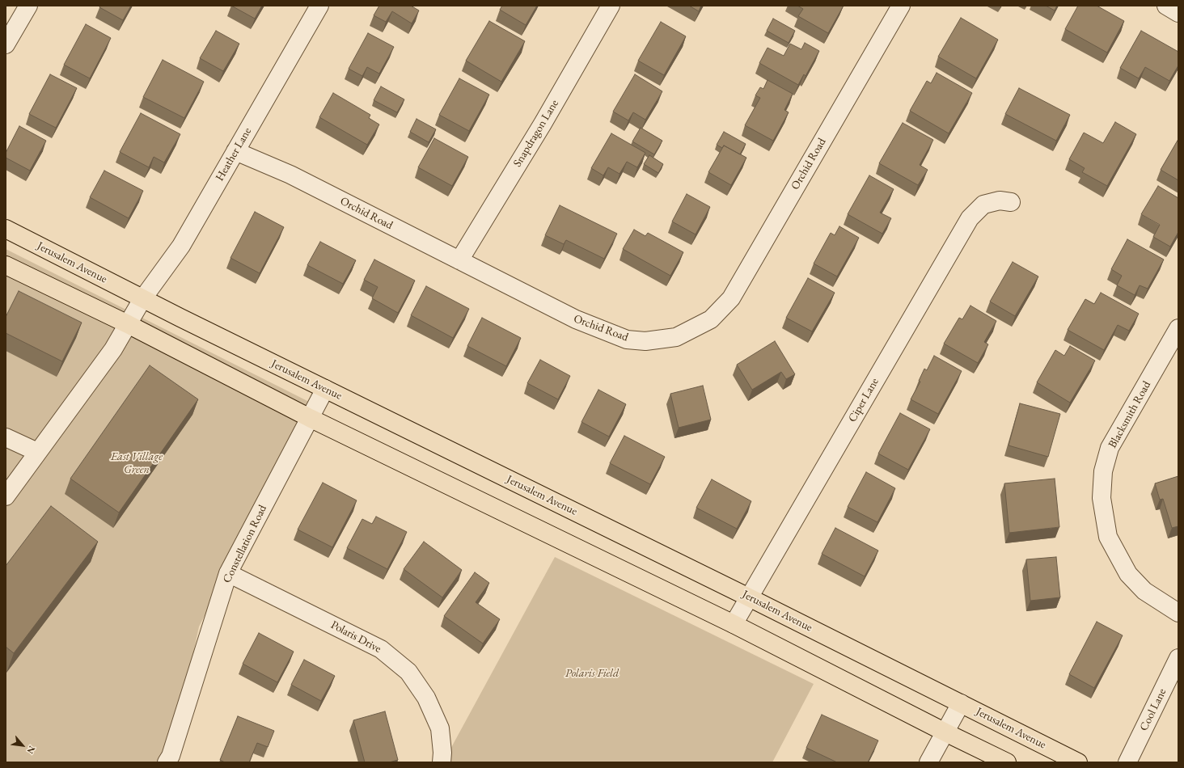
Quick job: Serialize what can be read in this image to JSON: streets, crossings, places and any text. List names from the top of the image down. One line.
{"streets":{"main road":["Jerusalem Avenue"],"street":["Snapdragon Lane","Heather Lane","Orchid Road","Ciper Lane","Blacksmith Road","Constellation Road","Polaris Drive","Cool Lane"]},"crossings":[["Snapdragon Lane","Orchid Road"],["Heather Lane","Orchid Road"],["Heather Lane","Jerusalem Avenue"],["Jerusalem Avenue","Ciper Lane"],["Jerusalem Avenue","Constellation Road"],["Constellation Road","Polaris Drive"]],"parks":["East Village Green","Polaris Field"],"north":"bottom right"}
